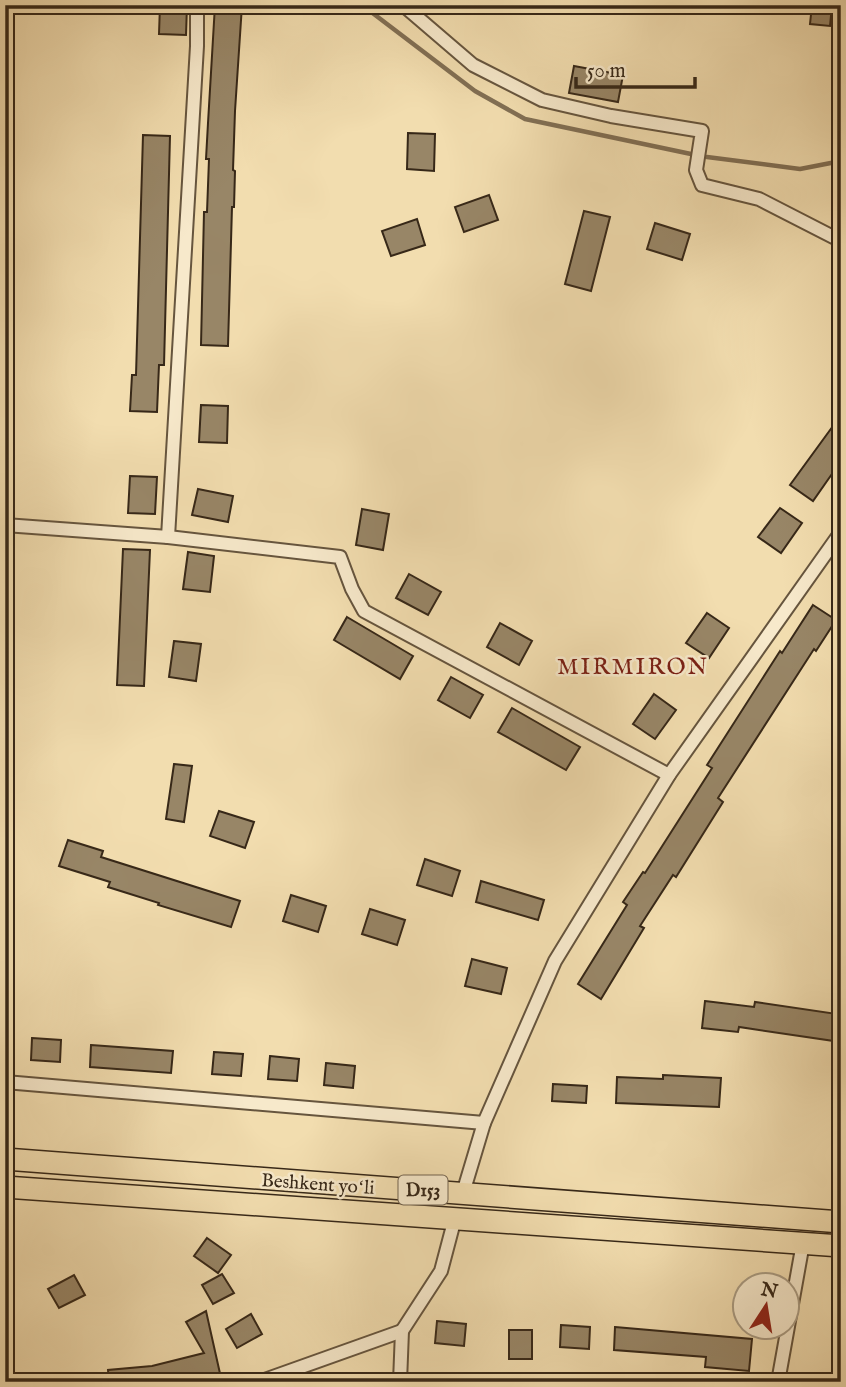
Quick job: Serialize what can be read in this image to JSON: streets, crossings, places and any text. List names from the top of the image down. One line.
{"streets":{"main road":["Beshkent yoʻli","D153"]},"districts":["MIRMIRON"],"scale_bar":"50 m","north":"top"}
